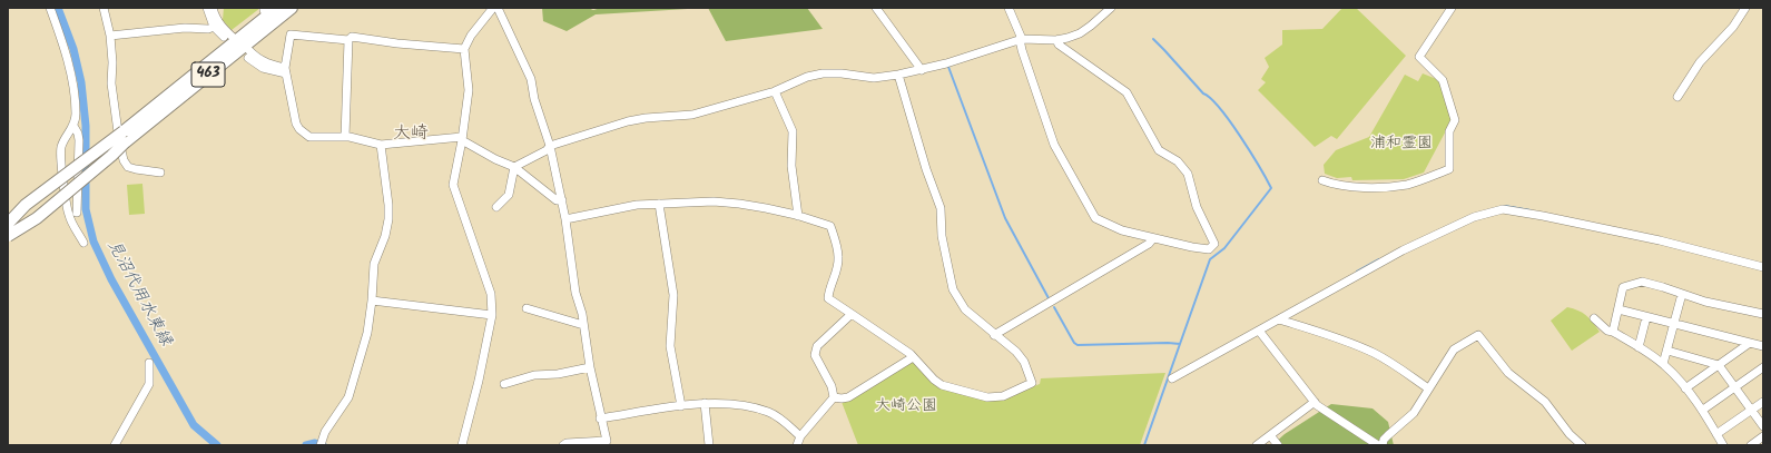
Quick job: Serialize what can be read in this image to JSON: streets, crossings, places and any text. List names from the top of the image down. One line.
{"streets":{"highway":["463"]},"districts":["大崎"],"water":["見沼代用水東縁"],"parks":["浦和霊園","大崎公園"]}
